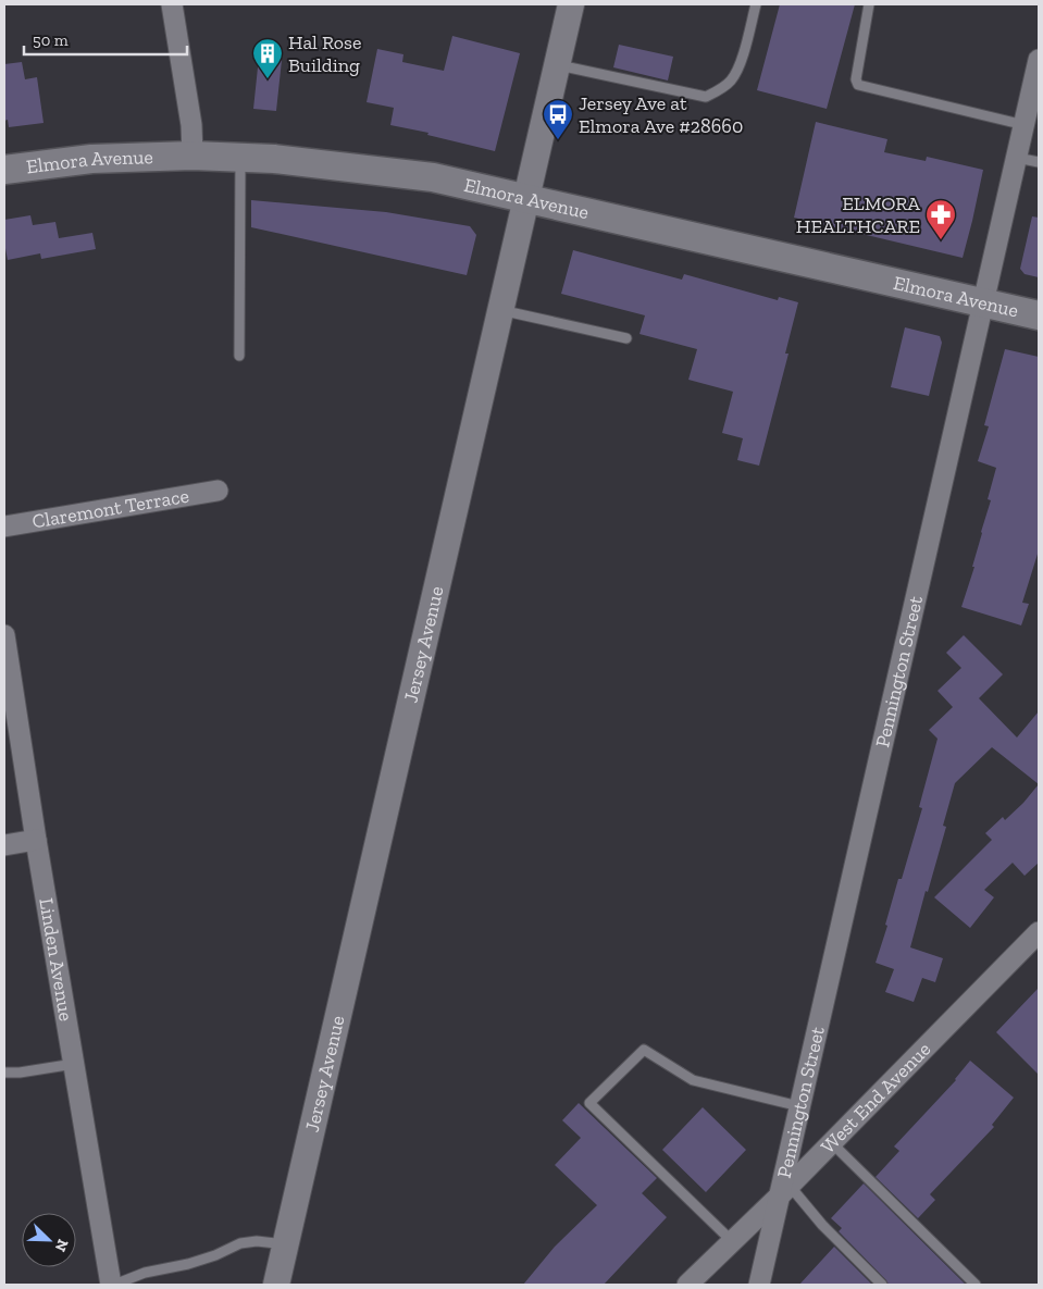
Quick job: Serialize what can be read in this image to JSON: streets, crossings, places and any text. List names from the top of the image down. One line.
{"streets":{"main road":["Elmora Avenue"],"street":["Claremont Terrace","Jersey Avenue","Pennington Street","Linden Avenue","West End Avenue"]},"crossings":[["Elmora Avenue","Jersey Avenue"],["Elmora Avenue","Pennington Street"],["Pennington Street","West End Avenue"]],"places":{"building":["Hal Rose Building"],"bus stop":["Jersey Ave at Elmora Ave #28660"],"pharmacy":["ELMORA HEALTHCARE"]},"scale_bar":"50 m","north":"bottom right"}
